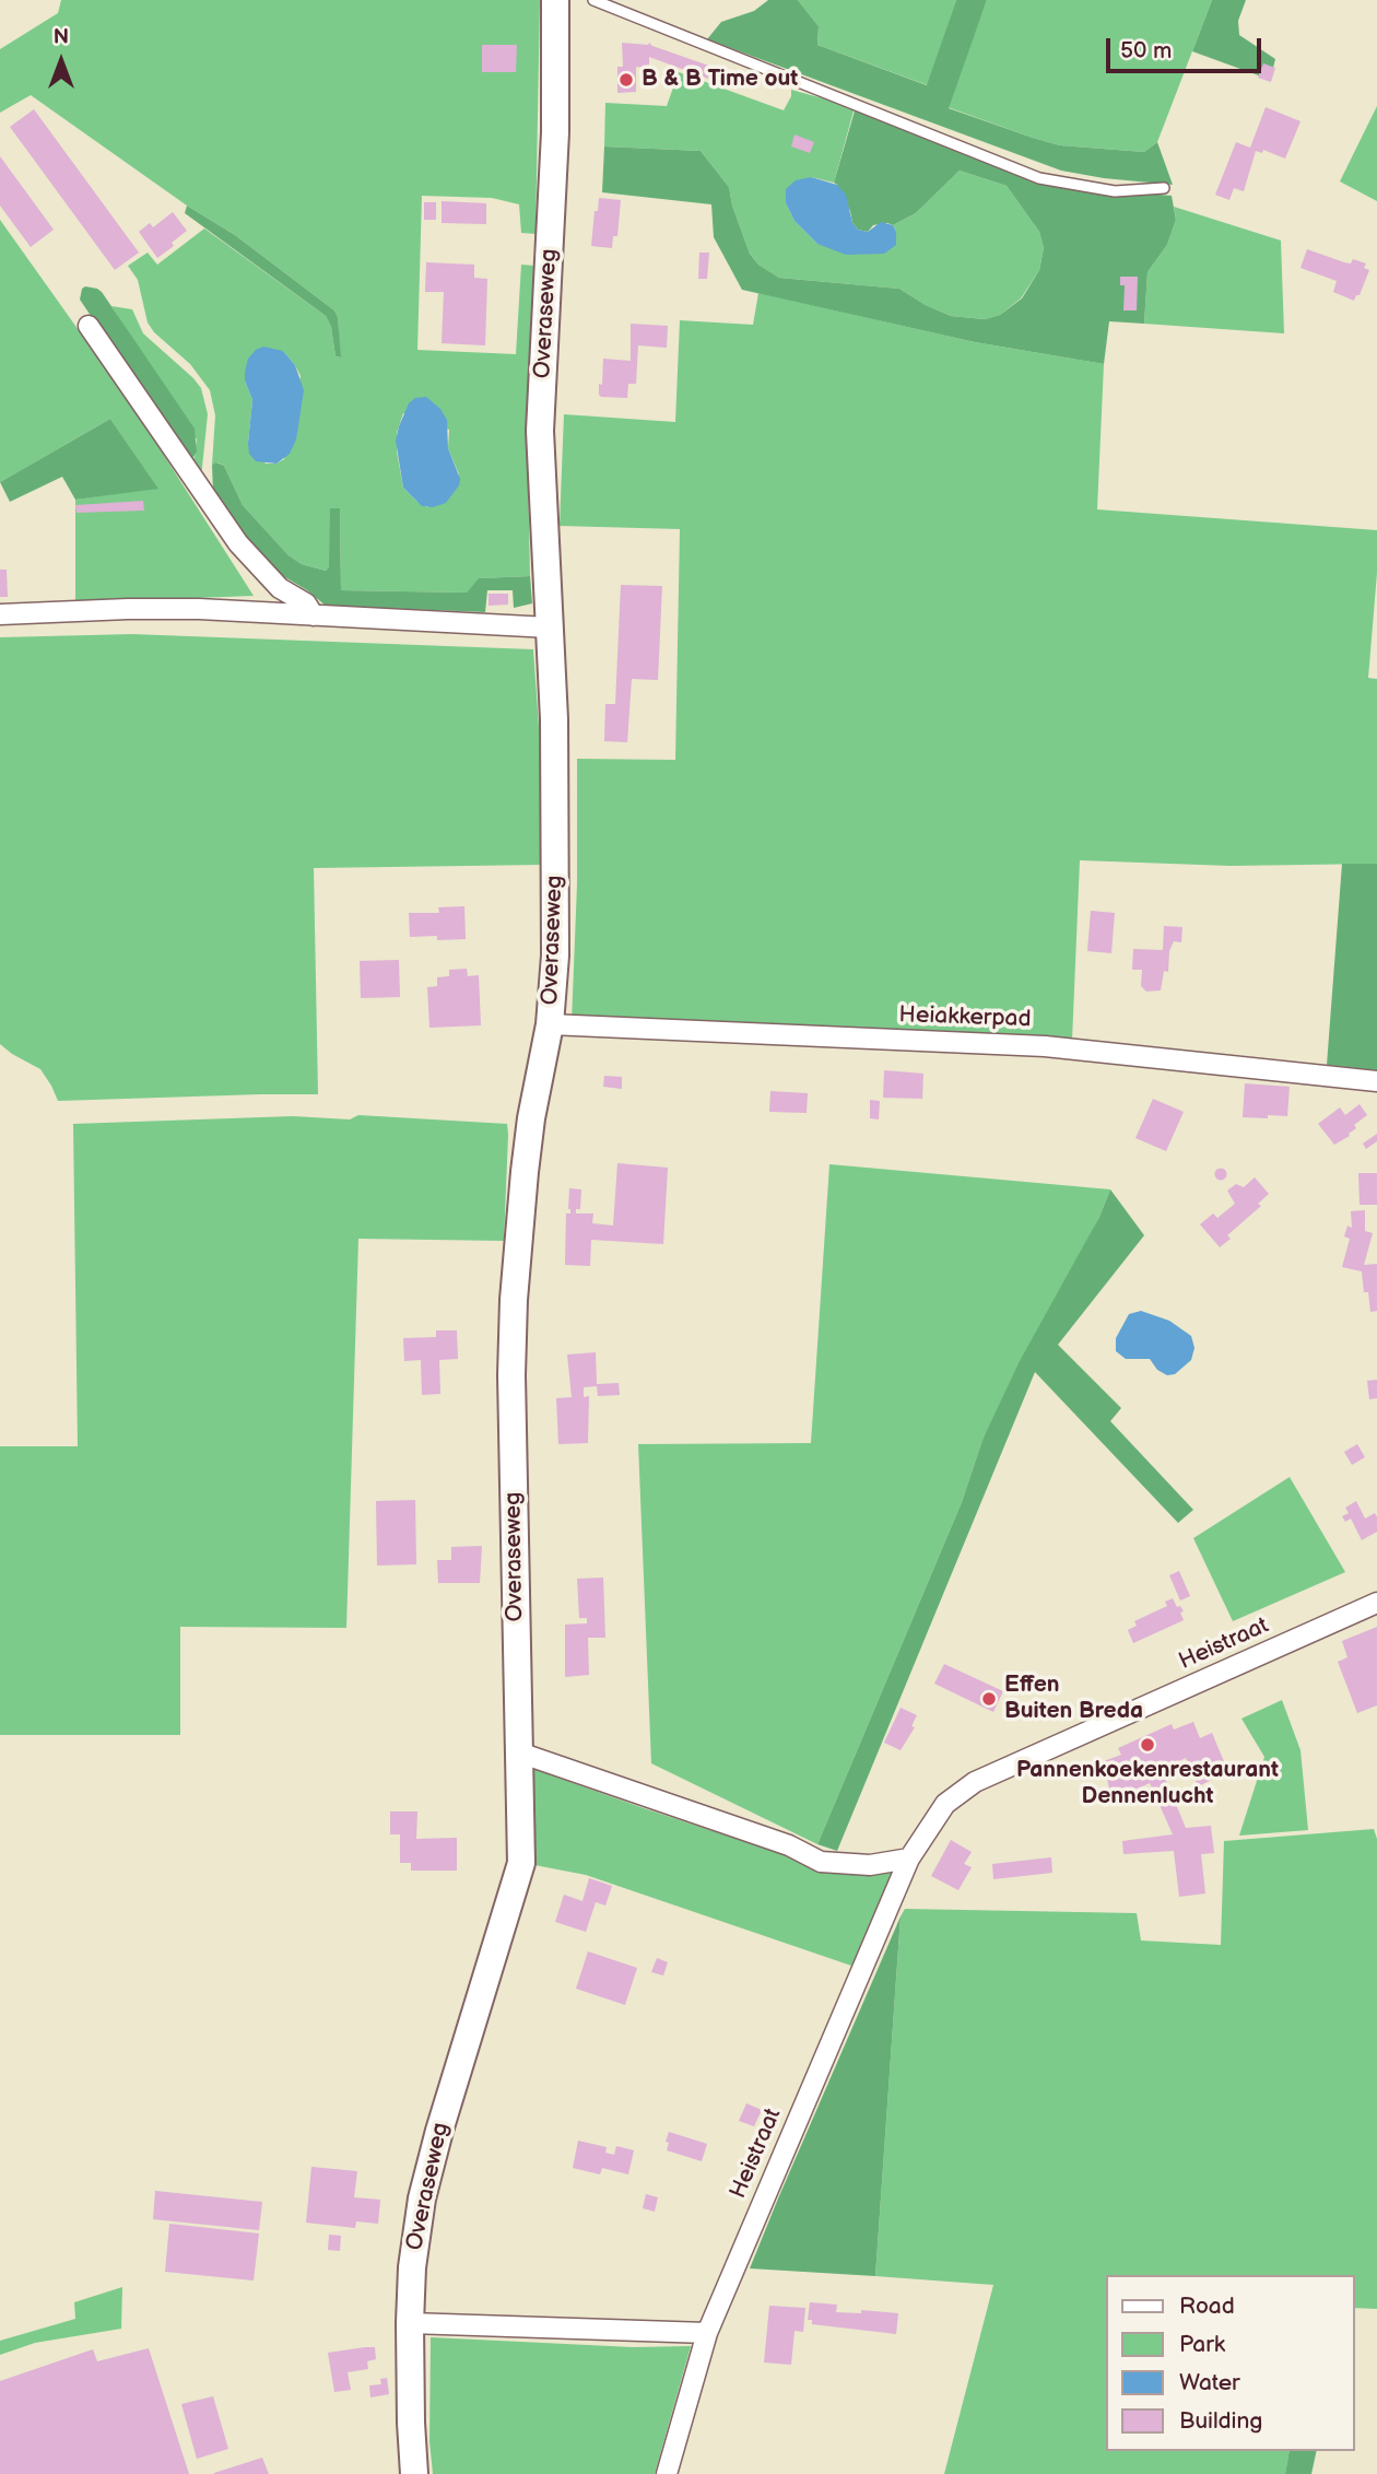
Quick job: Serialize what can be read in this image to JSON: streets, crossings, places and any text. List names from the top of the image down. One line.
{"streets":{"street":["Overaseweg","Heiakkerpad","Heistraat"]},"crossings":[["Overaseweg","Heiakkerpad"]],"places":["B & B Time out","Effen Buiten Breda","Pannenkoekenrestaurant Dennenlucht"],"legend":["Road","Park","Water","Building"],"scale_bar":"50 m","north":"top"}
